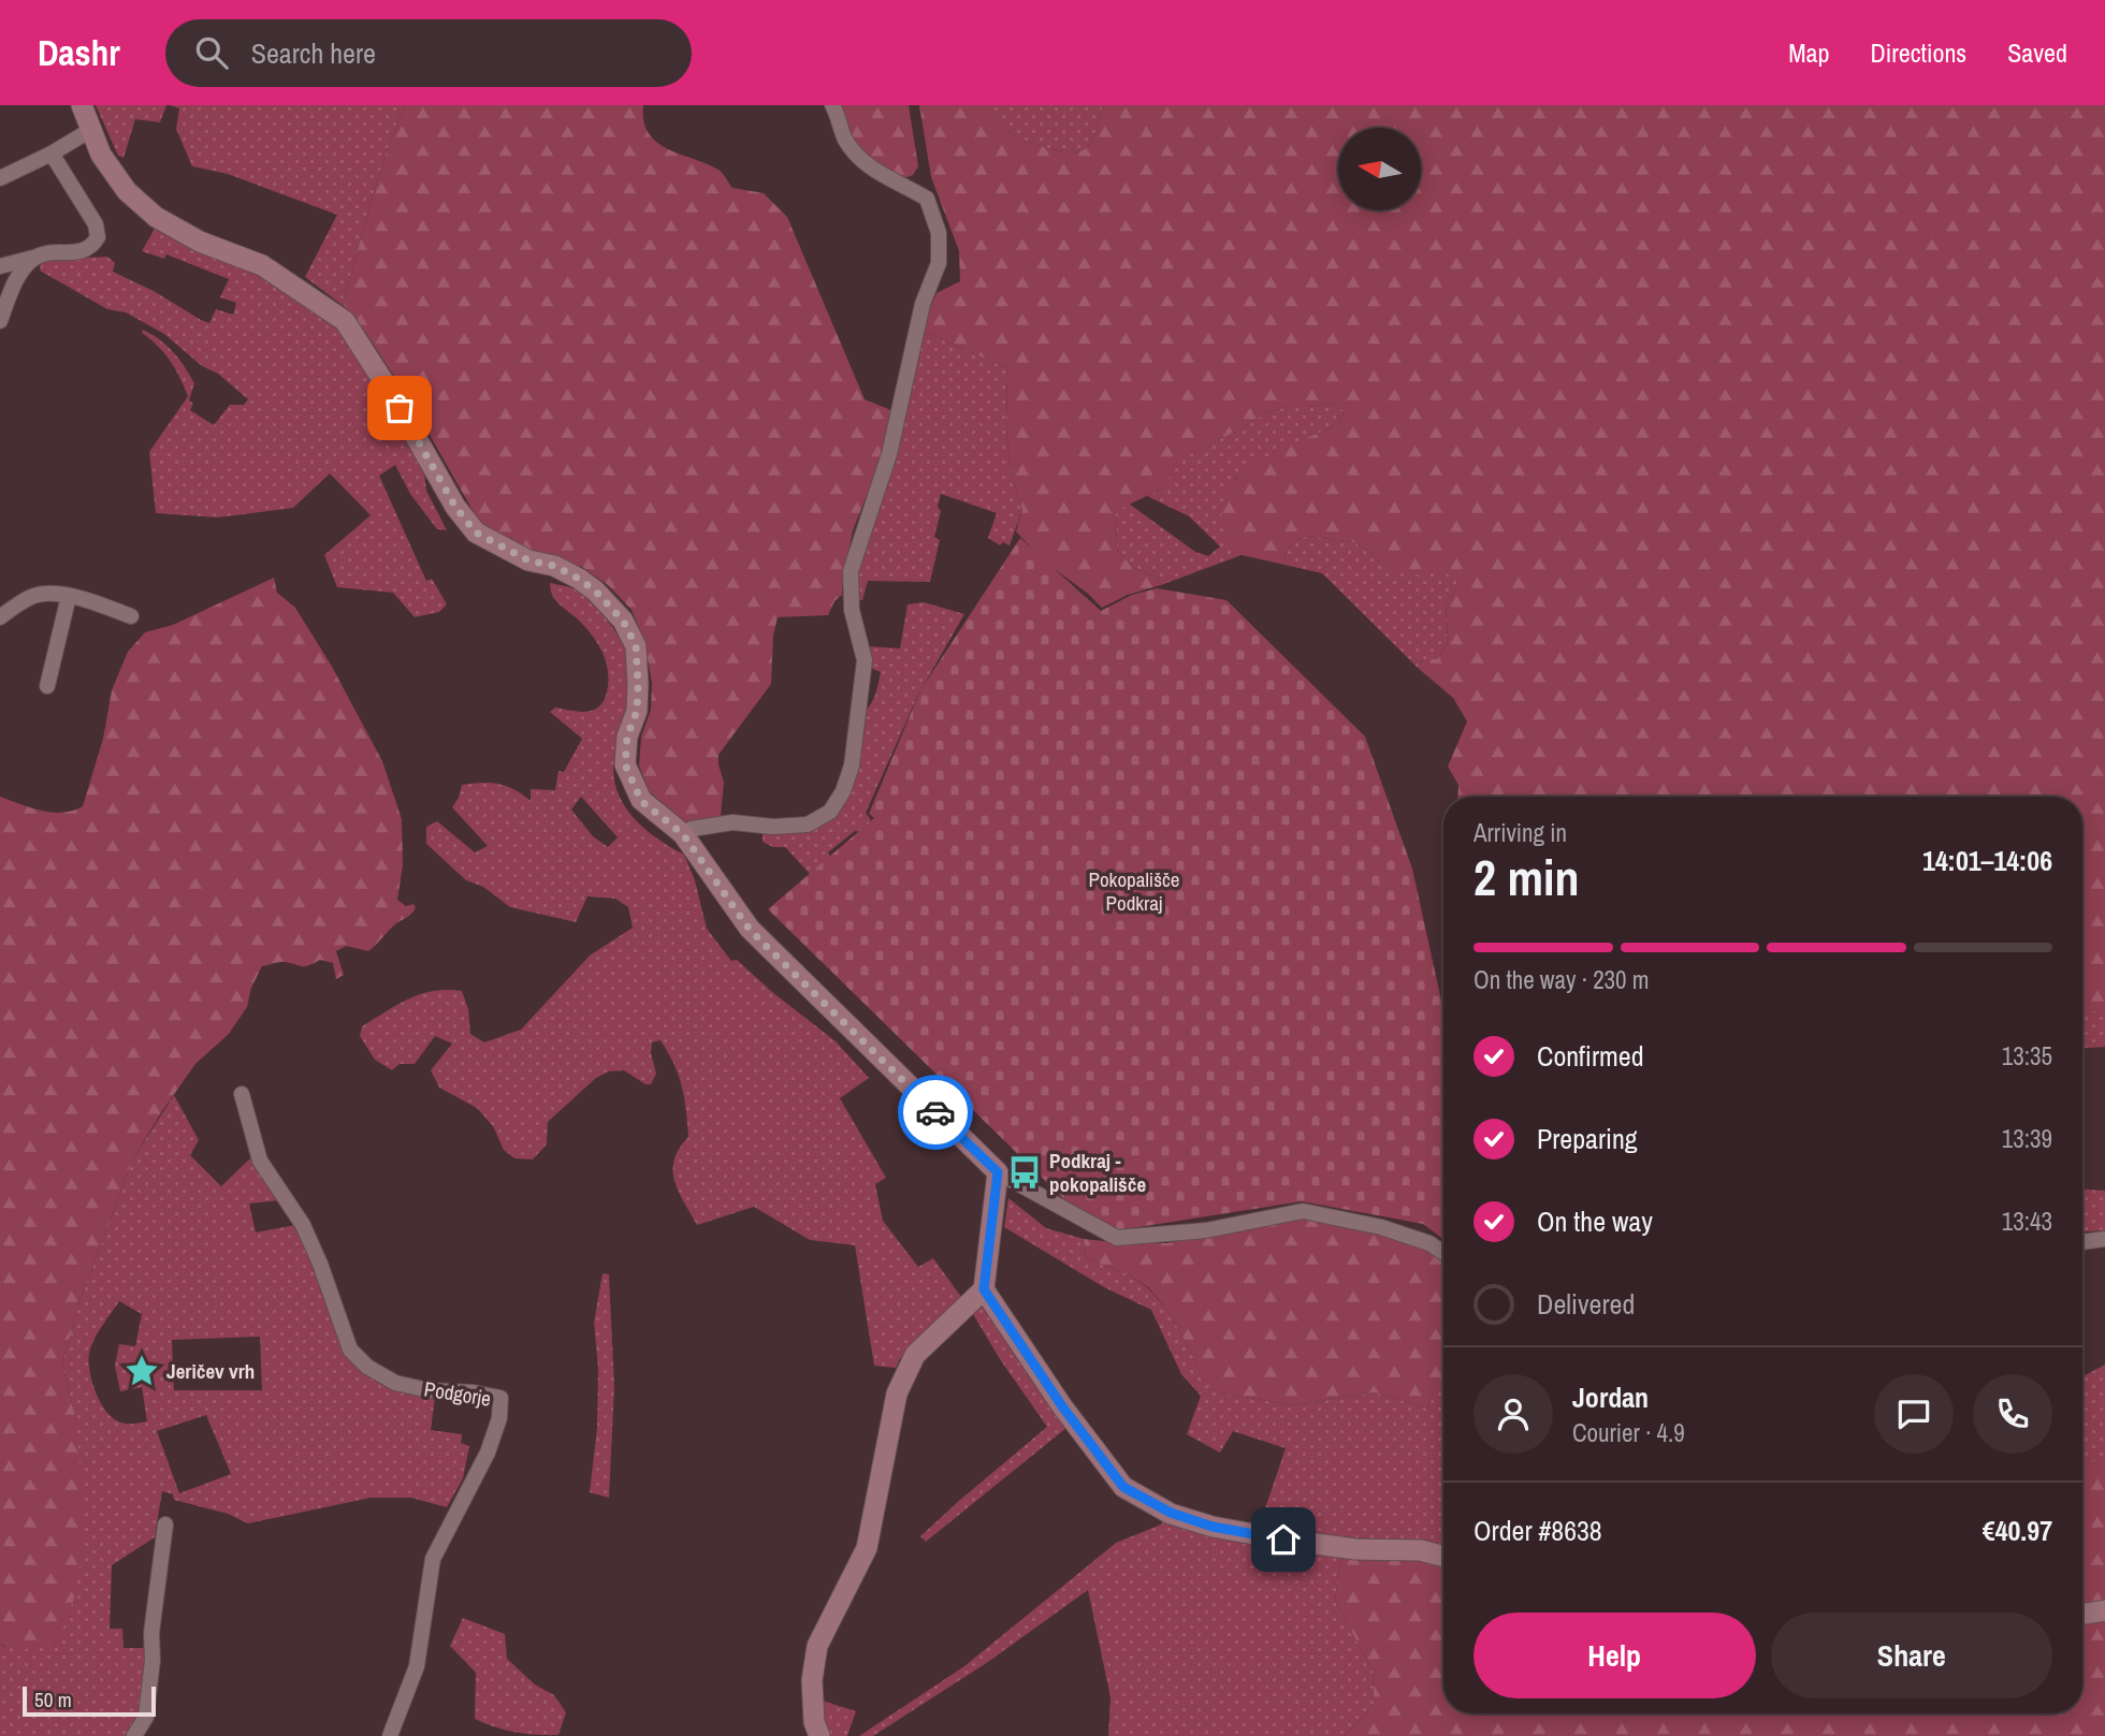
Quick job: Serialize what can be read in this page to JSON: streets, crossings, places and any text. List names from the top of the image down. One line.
{"streets":{"street":["Podgorje"]},"parks":["Pokopališče Podkraj"],"places":{"bus stop":["Podkraj - pokopališče"],"place":["Jeričev vrh"]},"scale_bar":"50 m","north":"left","page":{"header":"Dashr","search":"Search here","nav":["Map","Directions","Saved"],"heading":["2 min","Arriving in","14:01–14:06"],"panel":["Jordan","Courier · 4.9","Order #8638","€40.97"],"bar":"On the way · 230 m","list":[["Confirmed","13:35"],["Preparing","13:39"],["On the way","13:43"],"Delivered"],"buttons":["Help","Share"],"scale":"50 m"}}
